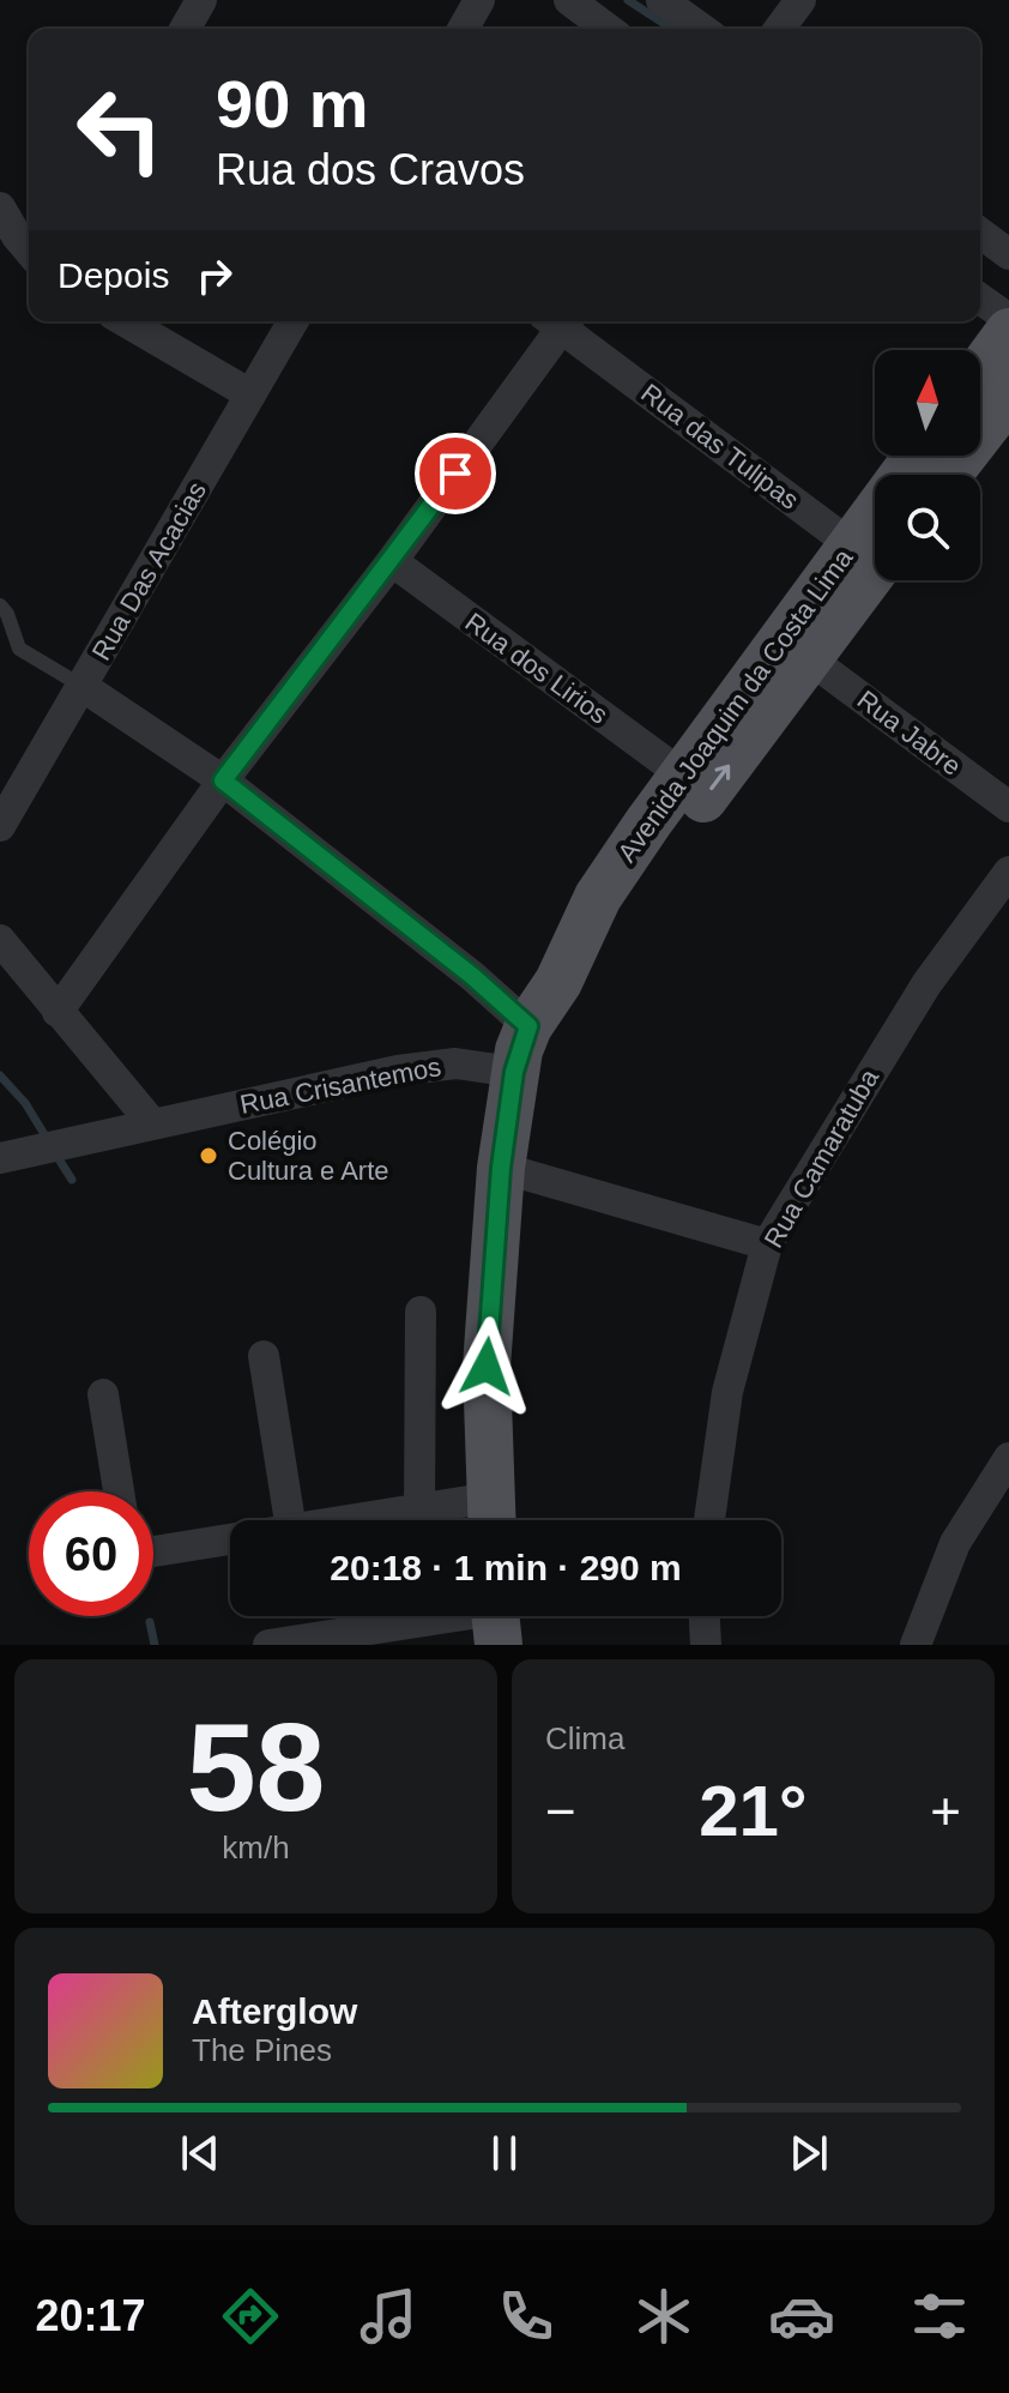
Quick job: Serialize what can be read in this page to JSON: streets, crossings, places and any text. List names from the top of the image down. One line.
{"streets":{"main road":["Avenida Joaquim da Costa Lima"],"street":["Rua das Tulipas","Rua Das Acacias","Rua dos Lirios","Rua Jabre","Rua Crisantemos","Rua Camaratuba"]},"crossings":[["Rua das Tulipas","Avenida Joaquim da Costa Lima"],["Rua dos Lirios","Avenida Joaquim da Costa Lima"],["Avenida Joaquim da Costa Lima","Rua Jabre"],["Avenida Joaquim da Costa Lima","Rua Crisantemos"]],"places":["Colégio Cultura e Arte"],"north":"top","page":{"turn":["90 m","Rua dos Cravos"],"then":"Depois","limit":"60","trip":"20:18 · 1 min · 290 m","tile":[["58","km/h"],"Clima"],"heat":["−","21°","+"],"song":["Afterglow","The Pines"],"tabs":"20:17"}}
